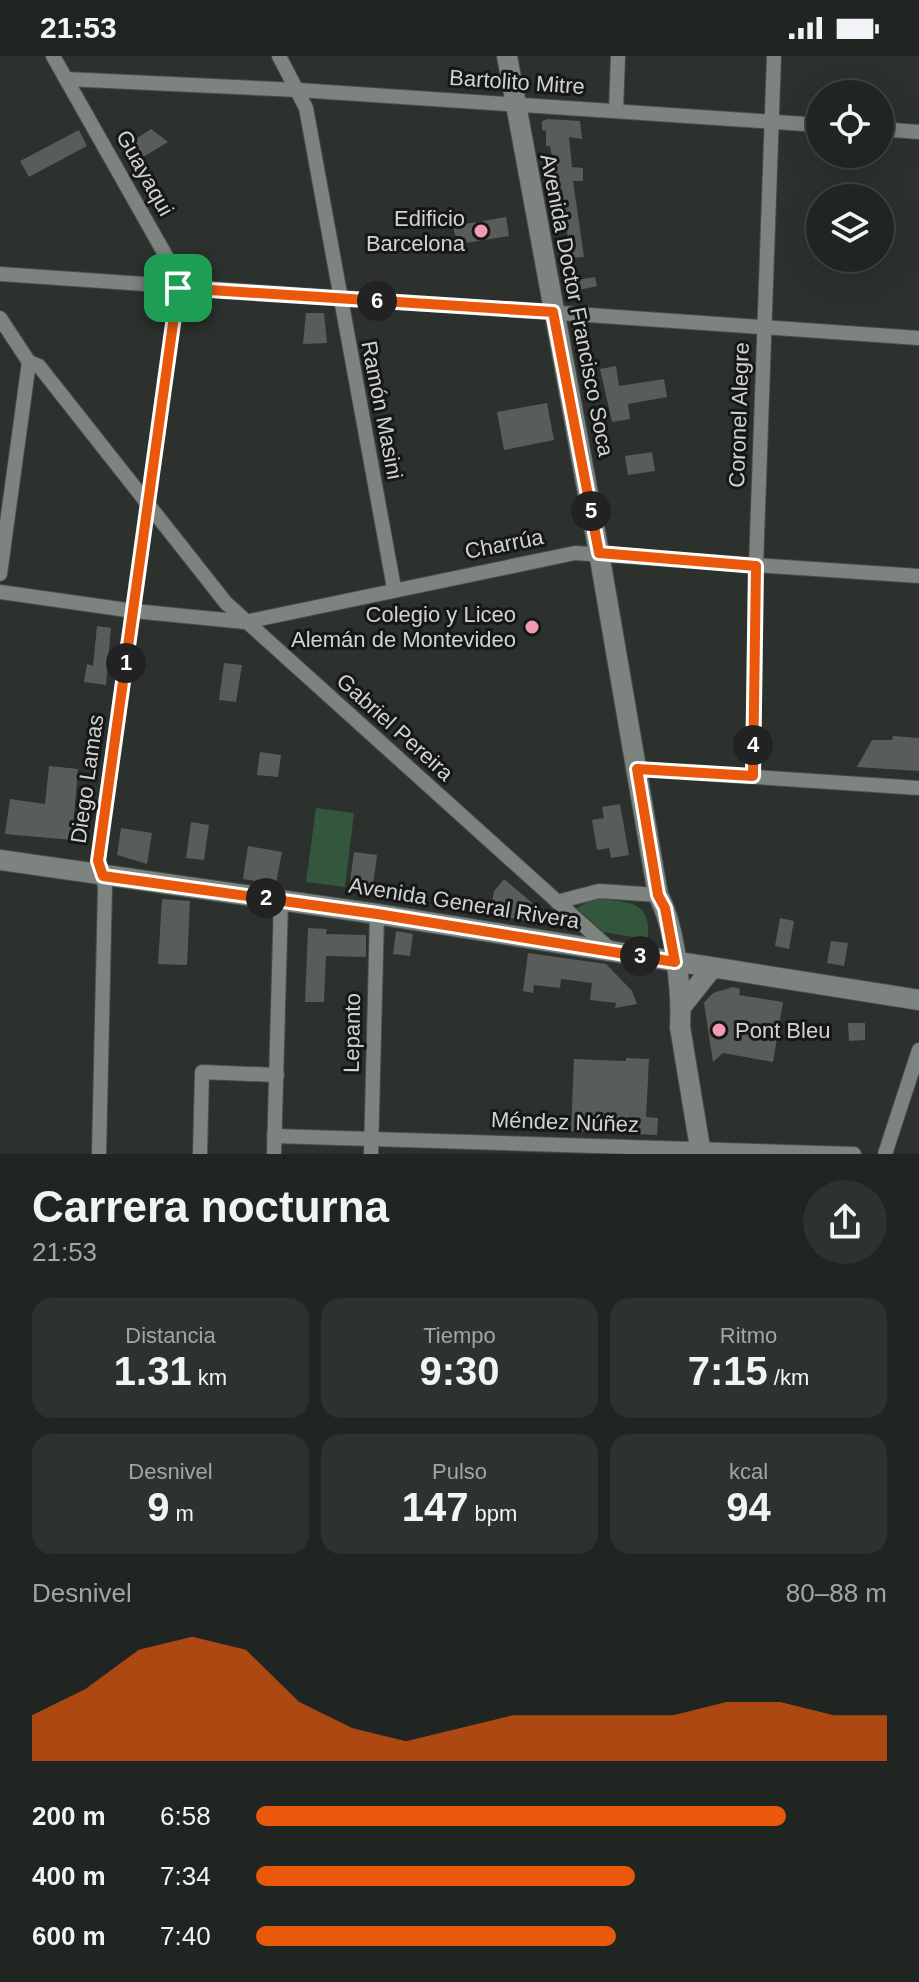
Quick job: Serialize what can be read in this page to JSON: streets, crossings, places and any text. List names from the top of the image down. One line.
{"streets":{"street":["Bartolito Mitre","Guayaqui","Avenida Doctor Francisco Soca","Ramón Masini","Coronel Alegre","Charrúa","Gabriel Pereira","Diego Lamas","Avenida General Rivera","Lepanto","Méndez Núñez"]},"crossings":[["Bartolito Mitre","Guayaqui"],["Bartolito Mitre","Avenida Doctor Francisco Soca"],["Bartolito Mitre","Ramón Masini"],["Bartolito Mitre","Coronel Alegre"],["Guayaqui","Gabriel Pereira"],["Guayaqui","Diego Lamas"],["Avenida Doctor Francisco Soca","Charrúa"],["Avenida Doctor Francisco Soca","Avenida General Rivera"],["Avenida Doctor Francisco Soca","Méndez Núñez"],["Ramón Masini","Charrúa"],["Coronel Alegre","Charrúa"],["Charrúa","Gabriel Pereira"],["Charrúa","Diego Lamas"],["Gabriel Pereira","Diego Lamas"],["Gabriel Pereira","Avenida General Rivera"],["Diego Lamas","Avenida General Rivera"],["Avenida General Rivera","Lepanto"],["Lepanto","Méndez Núñez"]],"places":["Edificio Barcelona","Colegio y Liceo Alemán de Montevideo","Pont Bleu"],"page":{"status":"21:53","pins":["6","5","1","4","2","3"],"heading":["Carrera nocturna","21:53"],"stats":[["Distancia","1.31 km"],["Tiempo","9:30"],["Ritmo","7:15 /km"],["Desnivel","9 m"],["Pulso","147 bpm"],["kcal","94"]],"chart":["Desnivel","80–88 m"],"list":[{"name":"200 m","note":"6:58"},{"name":"400 m","note":"7:34"},{"name":"600 m","note":"7:40"}]}}
